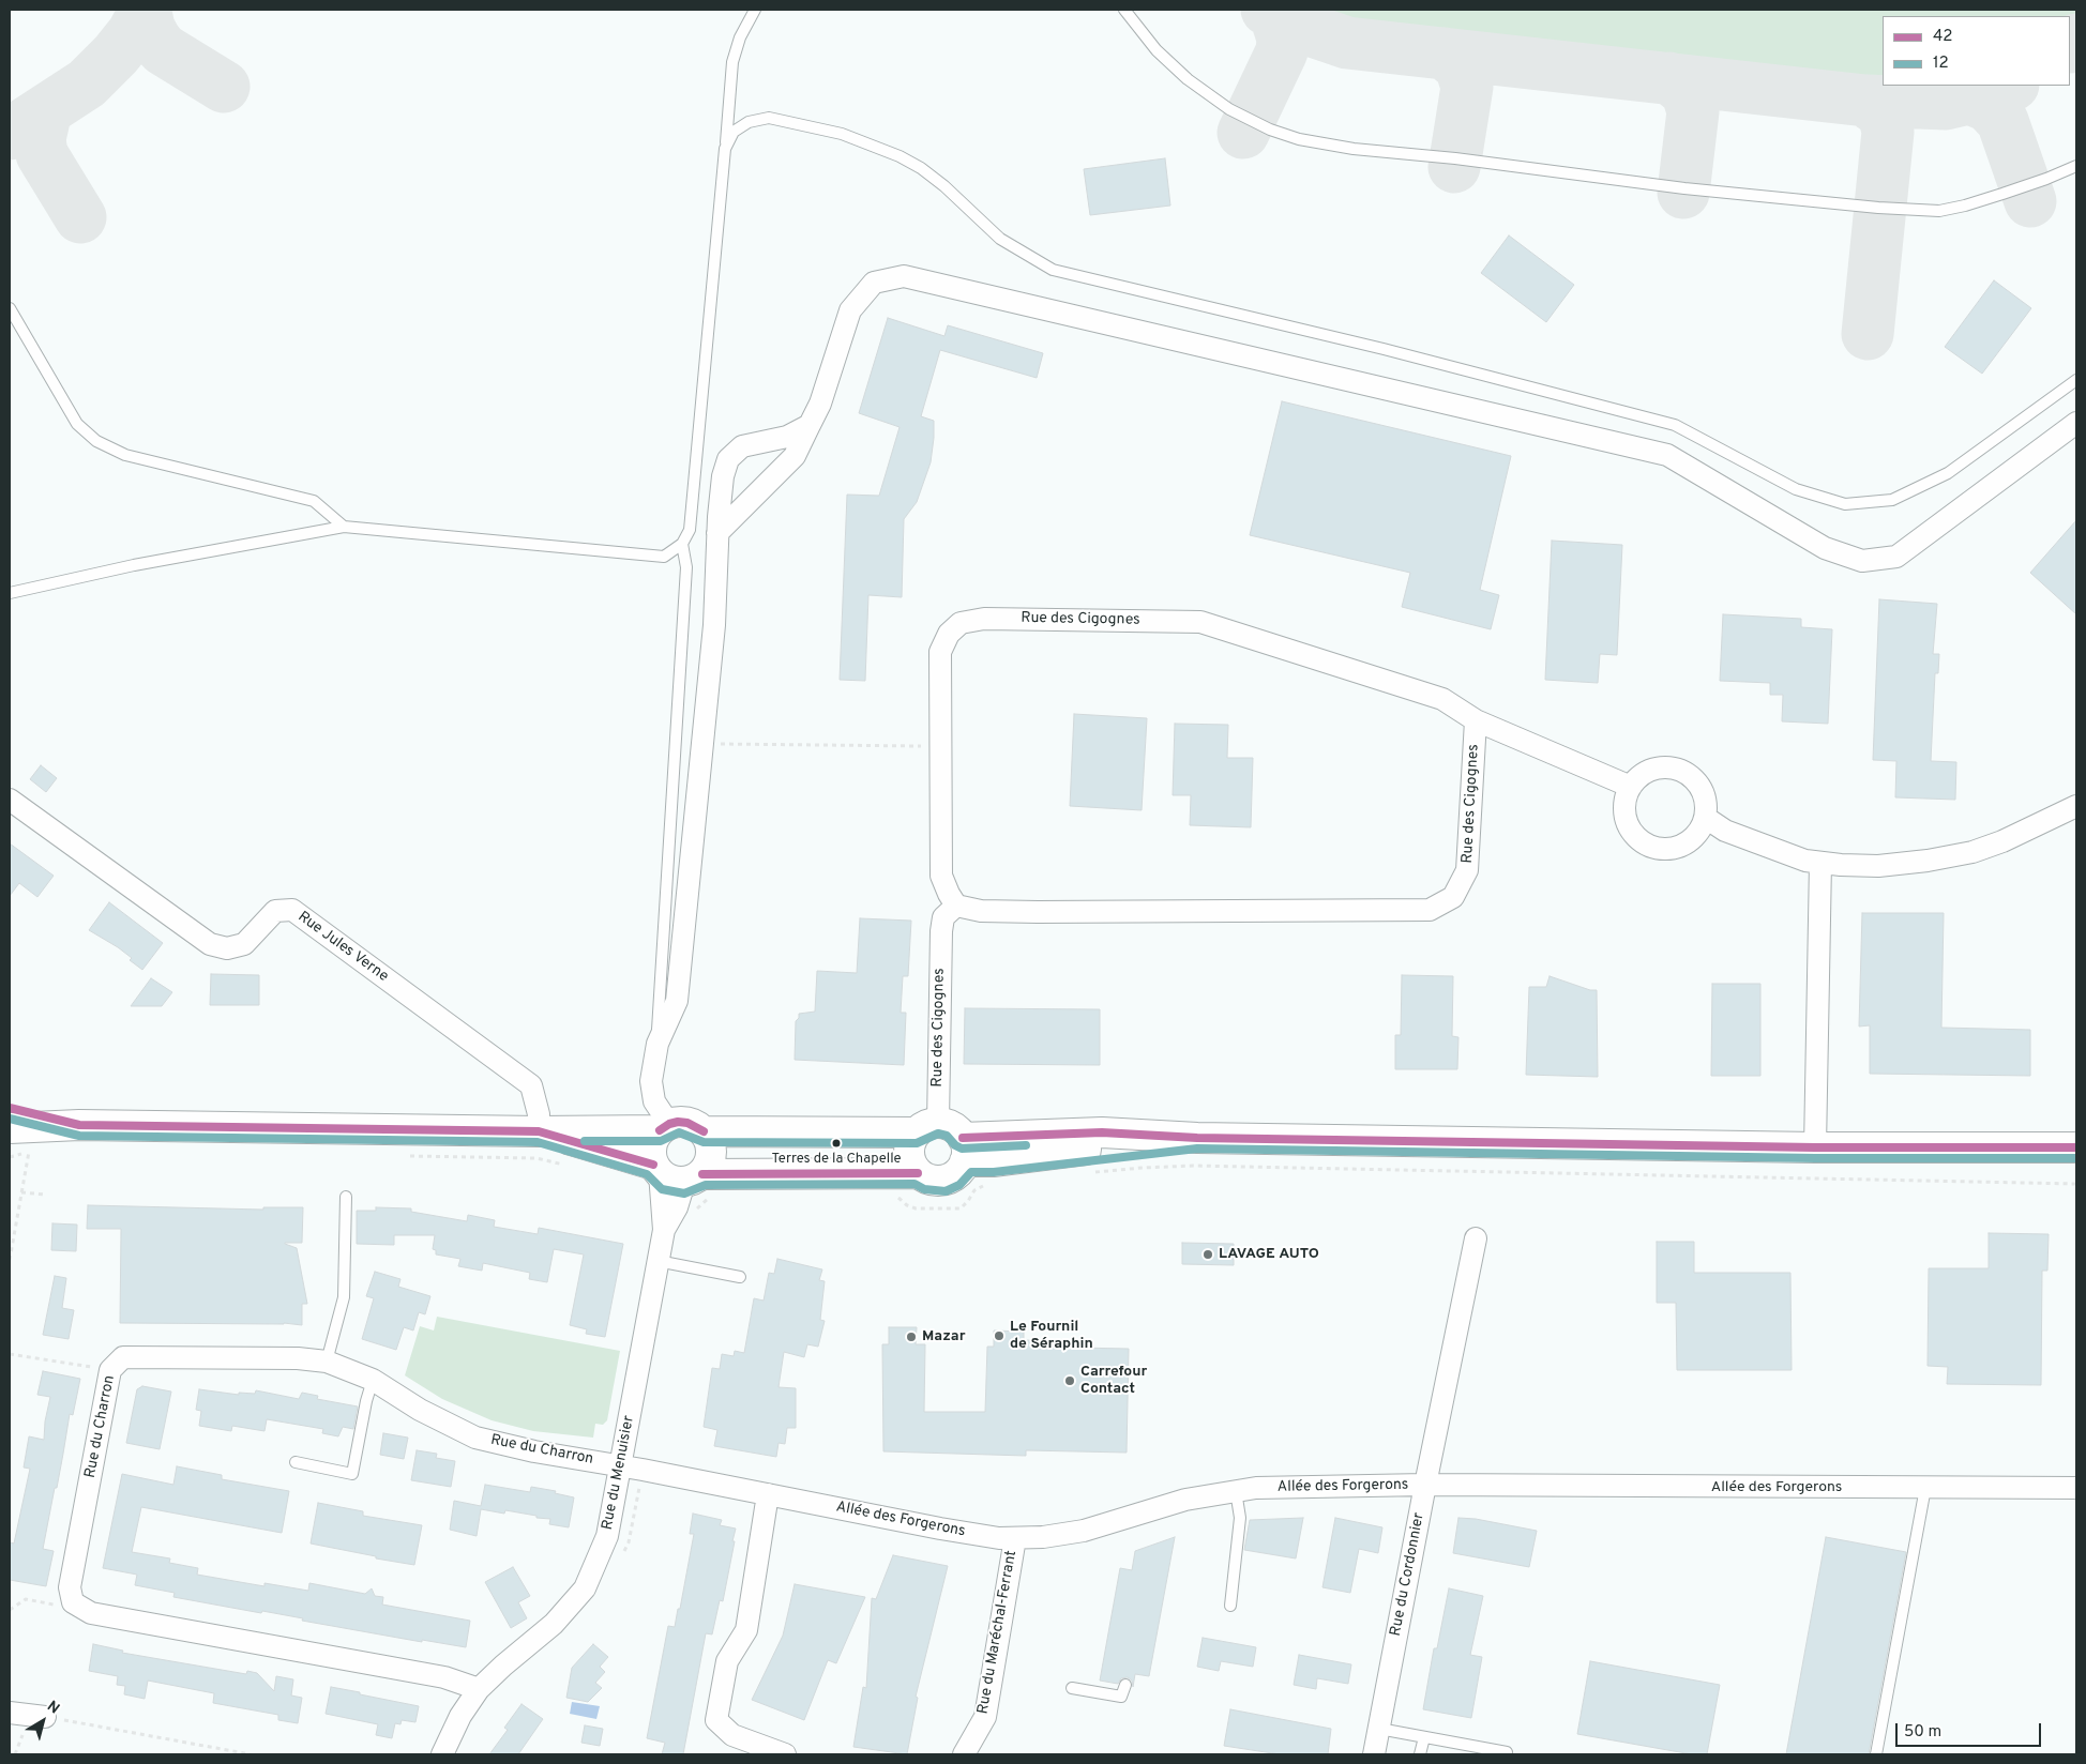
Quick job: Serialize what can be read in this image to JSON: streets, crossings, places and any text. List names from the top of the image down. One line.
{"streets":{"street":["Rue des Cigognes","Rue Jules Verne","Rue du Charron","Rue du Menuisier","Allée des Forgerons","Rue du Cordonnier","Rue du Maréchal-Ferrant"]},"crossings":[["Rue du Charron","Rue du Menuisier"],["Rue du Charron","Allée des Forgerons"],["Rue du Menuisier","Allée des Forgerons"],["Allée des Forgerons","Rue du Cordonnier"],["Allée des Forgerons","Rue du Maréchal-Ferrant"]],"places":["Terres de la Chapelle","LAVAGE AUTO","Le Fournil de Séraphin","Mazar","Carrefour Contact"],"lines":["transit line 42","transit line 12"],"legend":["42","12"],"scale_bar":"50 m","north":"top right"}
